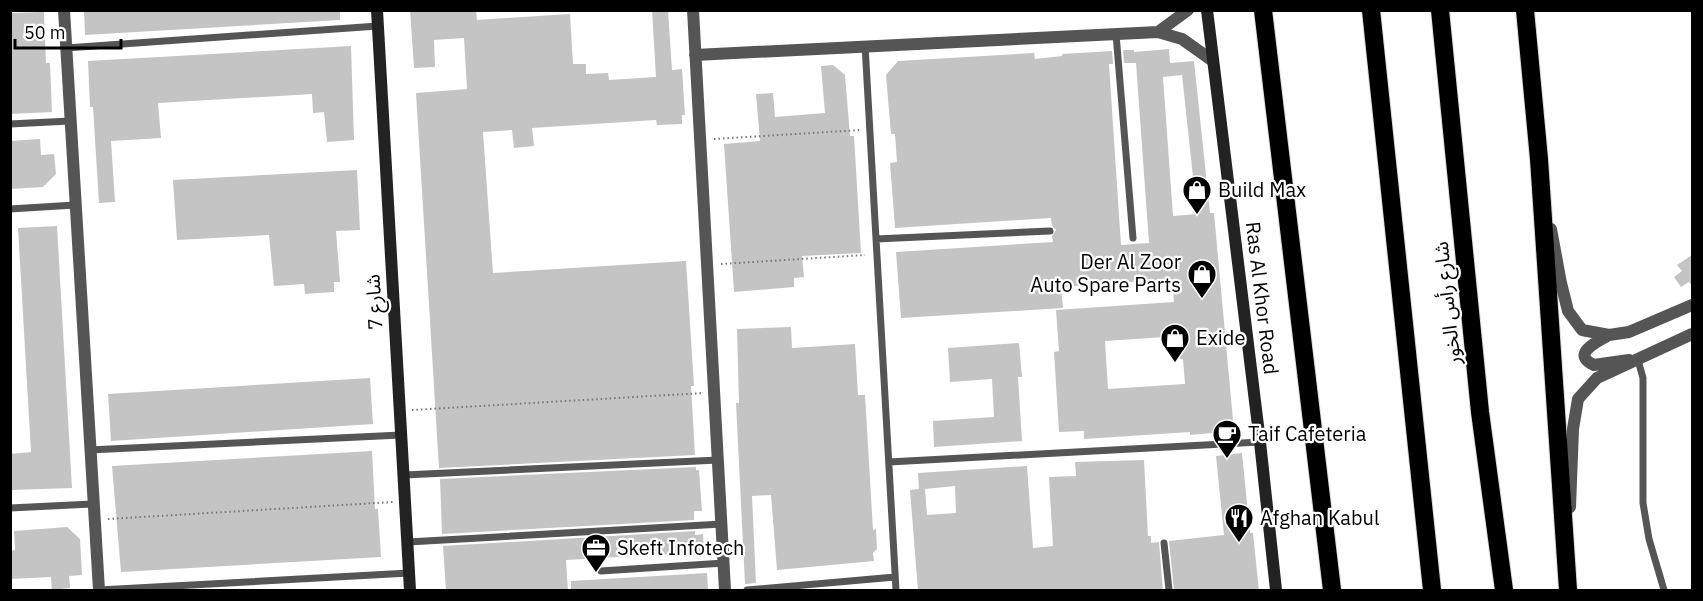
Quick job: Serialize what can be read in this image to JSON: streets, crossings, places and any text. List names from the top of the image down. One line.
{"streets":{"highway":["شارع رأس الخور"],"street":["Ras Al Khor Road","شارع 7"]},"places":{"shop":["Build Max","Der Al Zoor Auto Spare Parts","Exide"],"cafe":["Taif Cafeteria"],"restaurant":["Afghan Kabul"],"office":["Skeft Infotech"]},"scale_bar":"50 m"}
